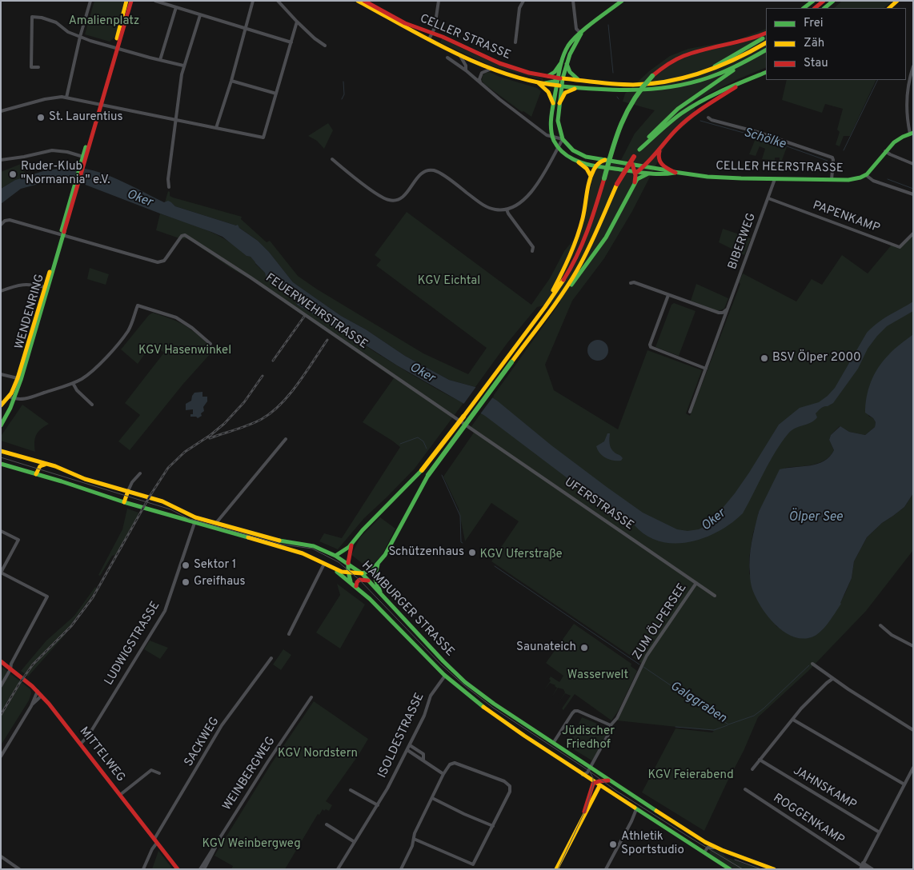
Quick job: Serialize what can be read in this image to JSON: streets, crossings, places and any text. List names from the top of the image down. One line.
{"streets":{"main road":["CELLER STRASSE","CELLER HEERSTRASSE","WENDENRING","HAMBURGER STRASSE","MITTELWEG"],"street":["PAPENKAMP","BIBERWEG","FEUERWEHRSTRASSE","UFERSTRASSE","ZUM ÖLPERSEE","LUDWIGSTRASSE","ISOLDESTRASSE","SACKWEG","WEINBERGWEG","JAHNSKAMP","ROGGENKAMP"]},"crossings":[["CELLER STRASSE","CELLER HEERSTRASSE"],["CELLER HEERSTRASSE","BIBERWEG"],["PAPENKAMP","BIBERWEG"],["WENDENRING","FEUERWEHRSTRASSE"],["FEUERWEHRSTRASSE","UFERSTRASSE"],["UFERSTRASSE","ZUM ÖLPERSEE"],["HAMBURGER STRASSE","ZUM ÖLPERSEE"],["HAMBURGER STRASSE","LUDWIGSTRASSE"],["HAMBURGER STRASSE","ISOLDESTRASSE"],["LUDWIGSTRASSE","MITTELWEG"],["SACKWEG","MITTELWEG"]],"water":["Schölke","Oker","Ölper See","Galggraben"],"parks":["Amalienplatz","KGV Eichtal","KGV Hasenwinkel","KGV Uferstraße","Wasserwelt","Jüdischer Friedhof","KGV Nordstern","KGV Feierabend","KGV Weinbergweg"],"places":["St. Laurentius","Ruder-Klub \"Normannia\" e.V.","BSV Ölper 2000","Schützenhaus","Sektor 1","Greifhaus","Saunateich","Athletik Sportstudio"],"legend":["Frei","Zäh","Stau"]}
